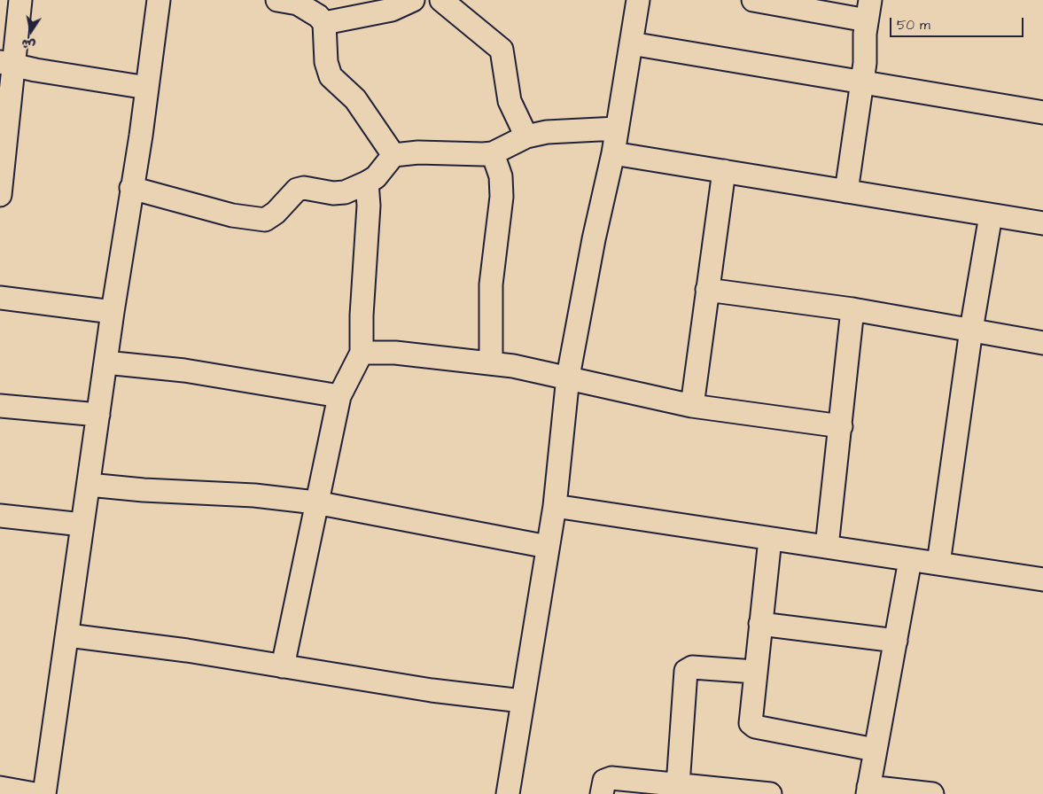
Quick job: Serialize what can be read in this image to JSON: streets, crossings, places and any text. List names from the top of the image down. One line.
{"scale_bar":"50 m","north":"bottom"}
